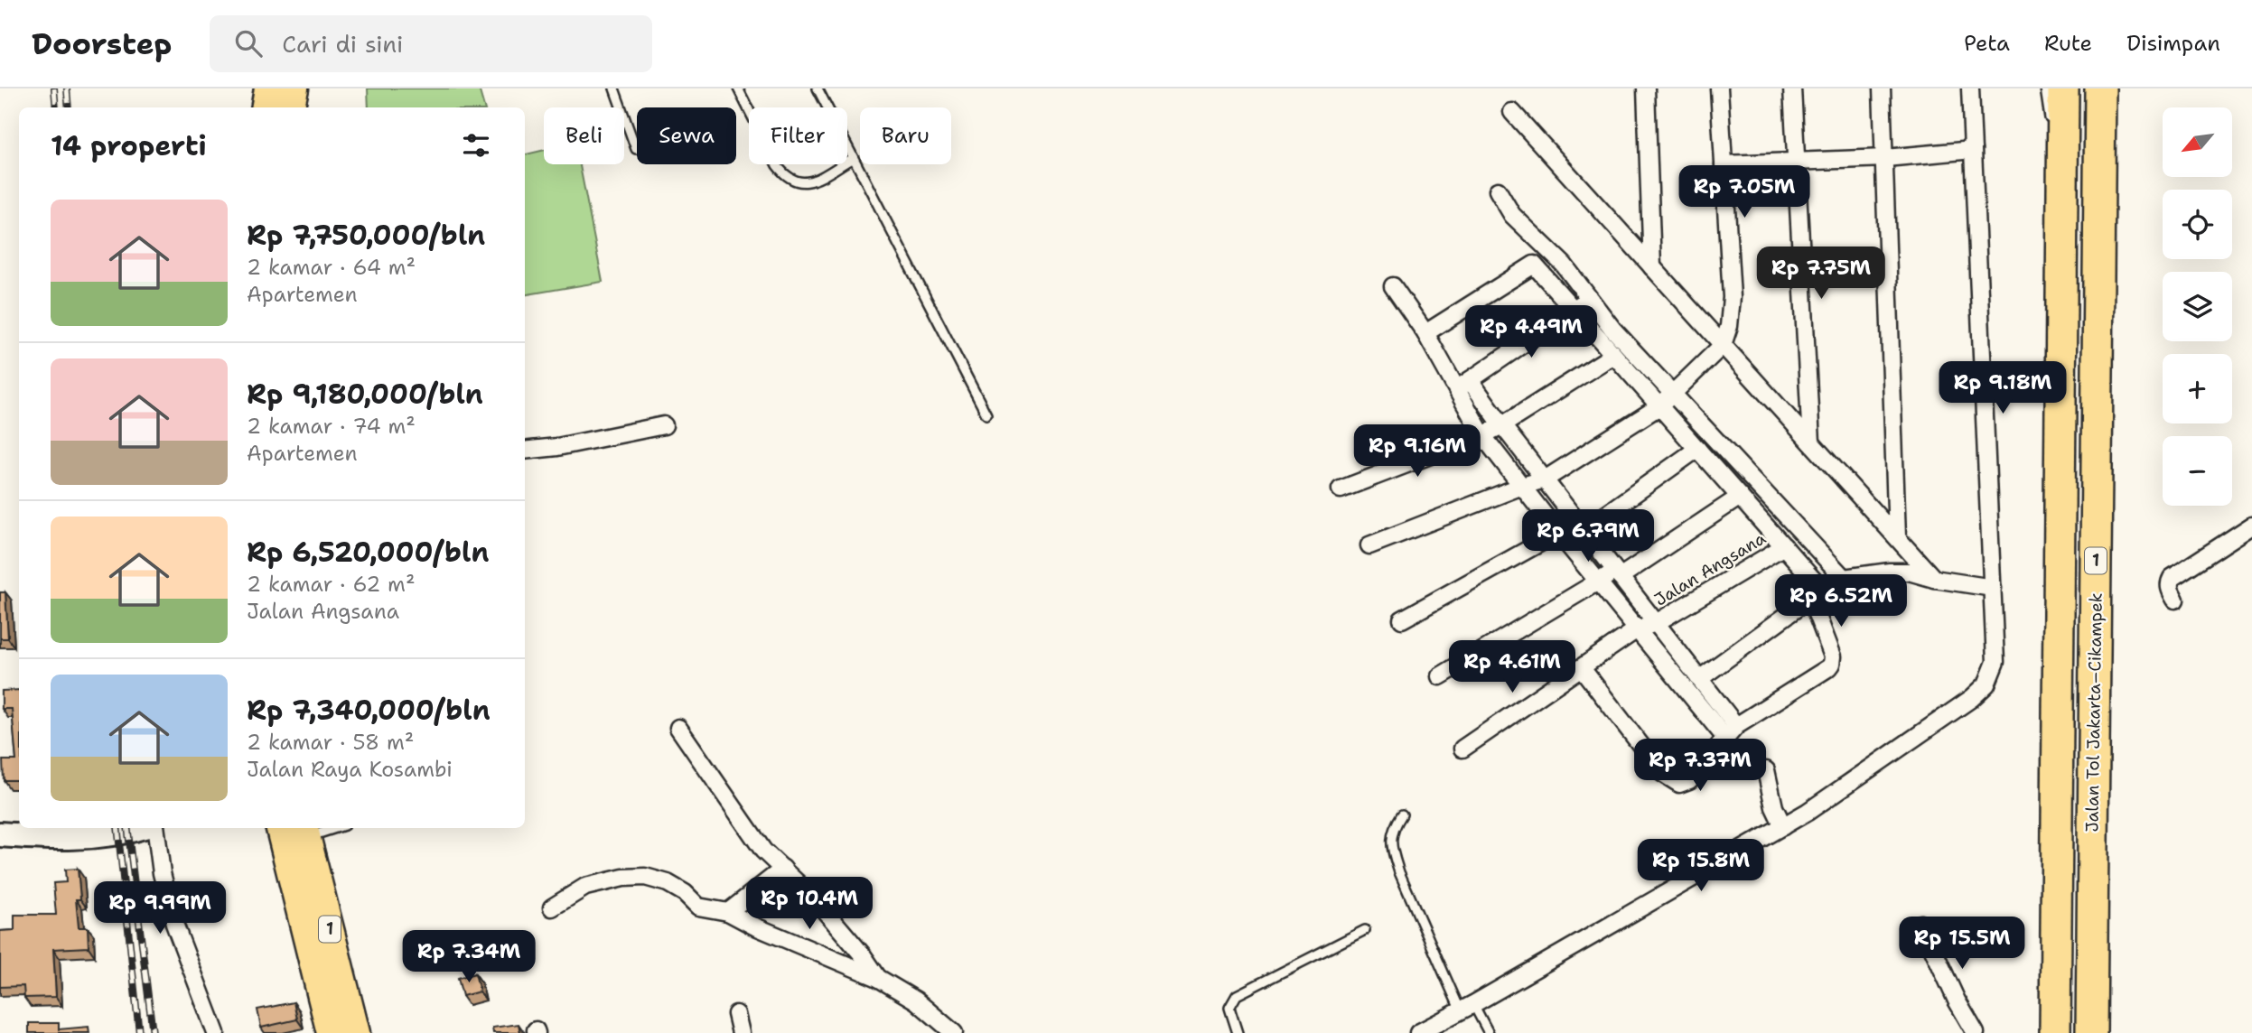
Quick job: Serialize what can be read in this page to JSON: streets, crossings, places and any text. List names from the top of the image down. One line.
{"streets":{"highway":["1","Jalan Tol Jakarta–Cikampek"],"street":["Jalan Angsana"]},"north":"bottom left","page":{"header":"Doorstep","search":"Cari di sini","nav":["Peta","Rute","Disimpan"],"map_buttons":["+","−"],"chip":["Beli","Sewa","Filter","Baru"],"heading":"14 properti","price":["Rp 7.05M","Rp 7.75M","Rp 4.49M","Rp 9.18M","Rp 9.16M","Rp 6.79M","Rp 6.52M","Rp 4.61M","Rp 7.37M","Rp 15.8M","Rp 10.4M","Rp 9.99M","Rp 15.5M","Rp 7.34M"],"list":[{"name":"Rp 7,750,000/bln","note":"2 kamar · 64 m² · Apartemen"},{"name":"Rp 9,180,000/bln","note":"2 kamar · 74 m² · Apartemen"},{"name":"Rp 6,520,000/bln","note":"2 kamar · 62 m² · Jalan Angsana"},{"name":"Rp 7,340,000/bln","note":"2 kamar · 58 m² · Jalan Raya Kosambi"}]}}
